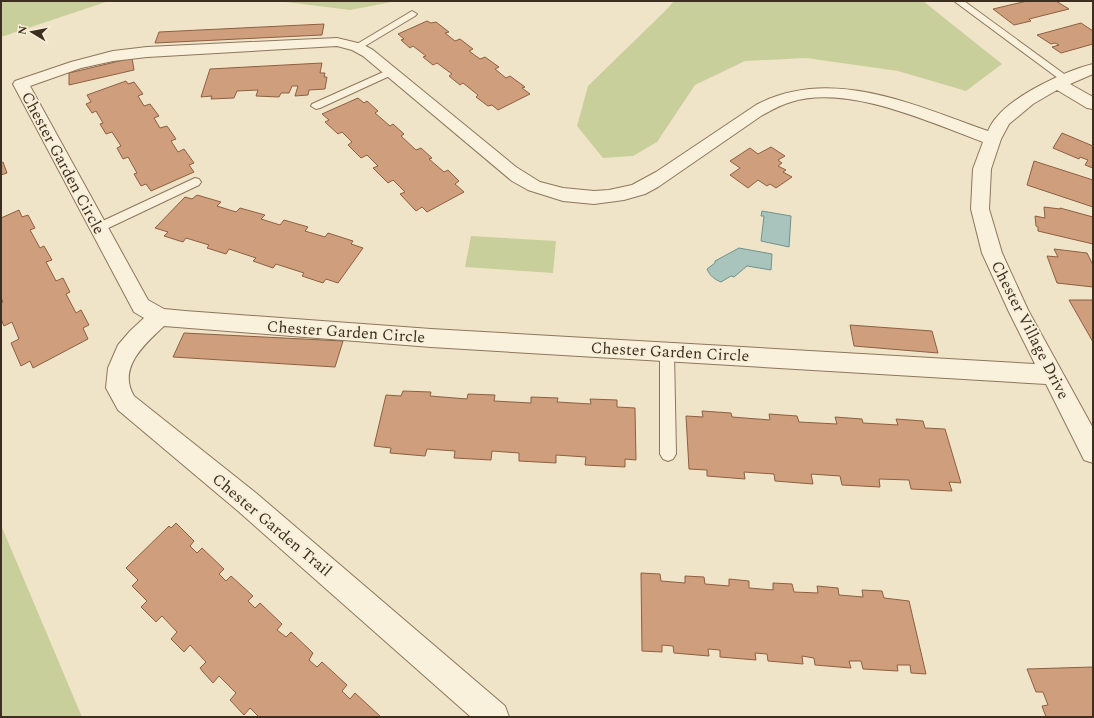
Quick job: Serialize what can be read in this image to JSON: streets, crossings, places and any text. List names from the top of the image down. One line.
{"streets":{"street":["Chester Garden Circle","Chester Village Drive","Chester Garden Trail"]},"crossings":[["Chester Garden Circle","Chester Village Drive"],["Chester Garden Circle","Chester Garden Trail"]],"north":"left"}
